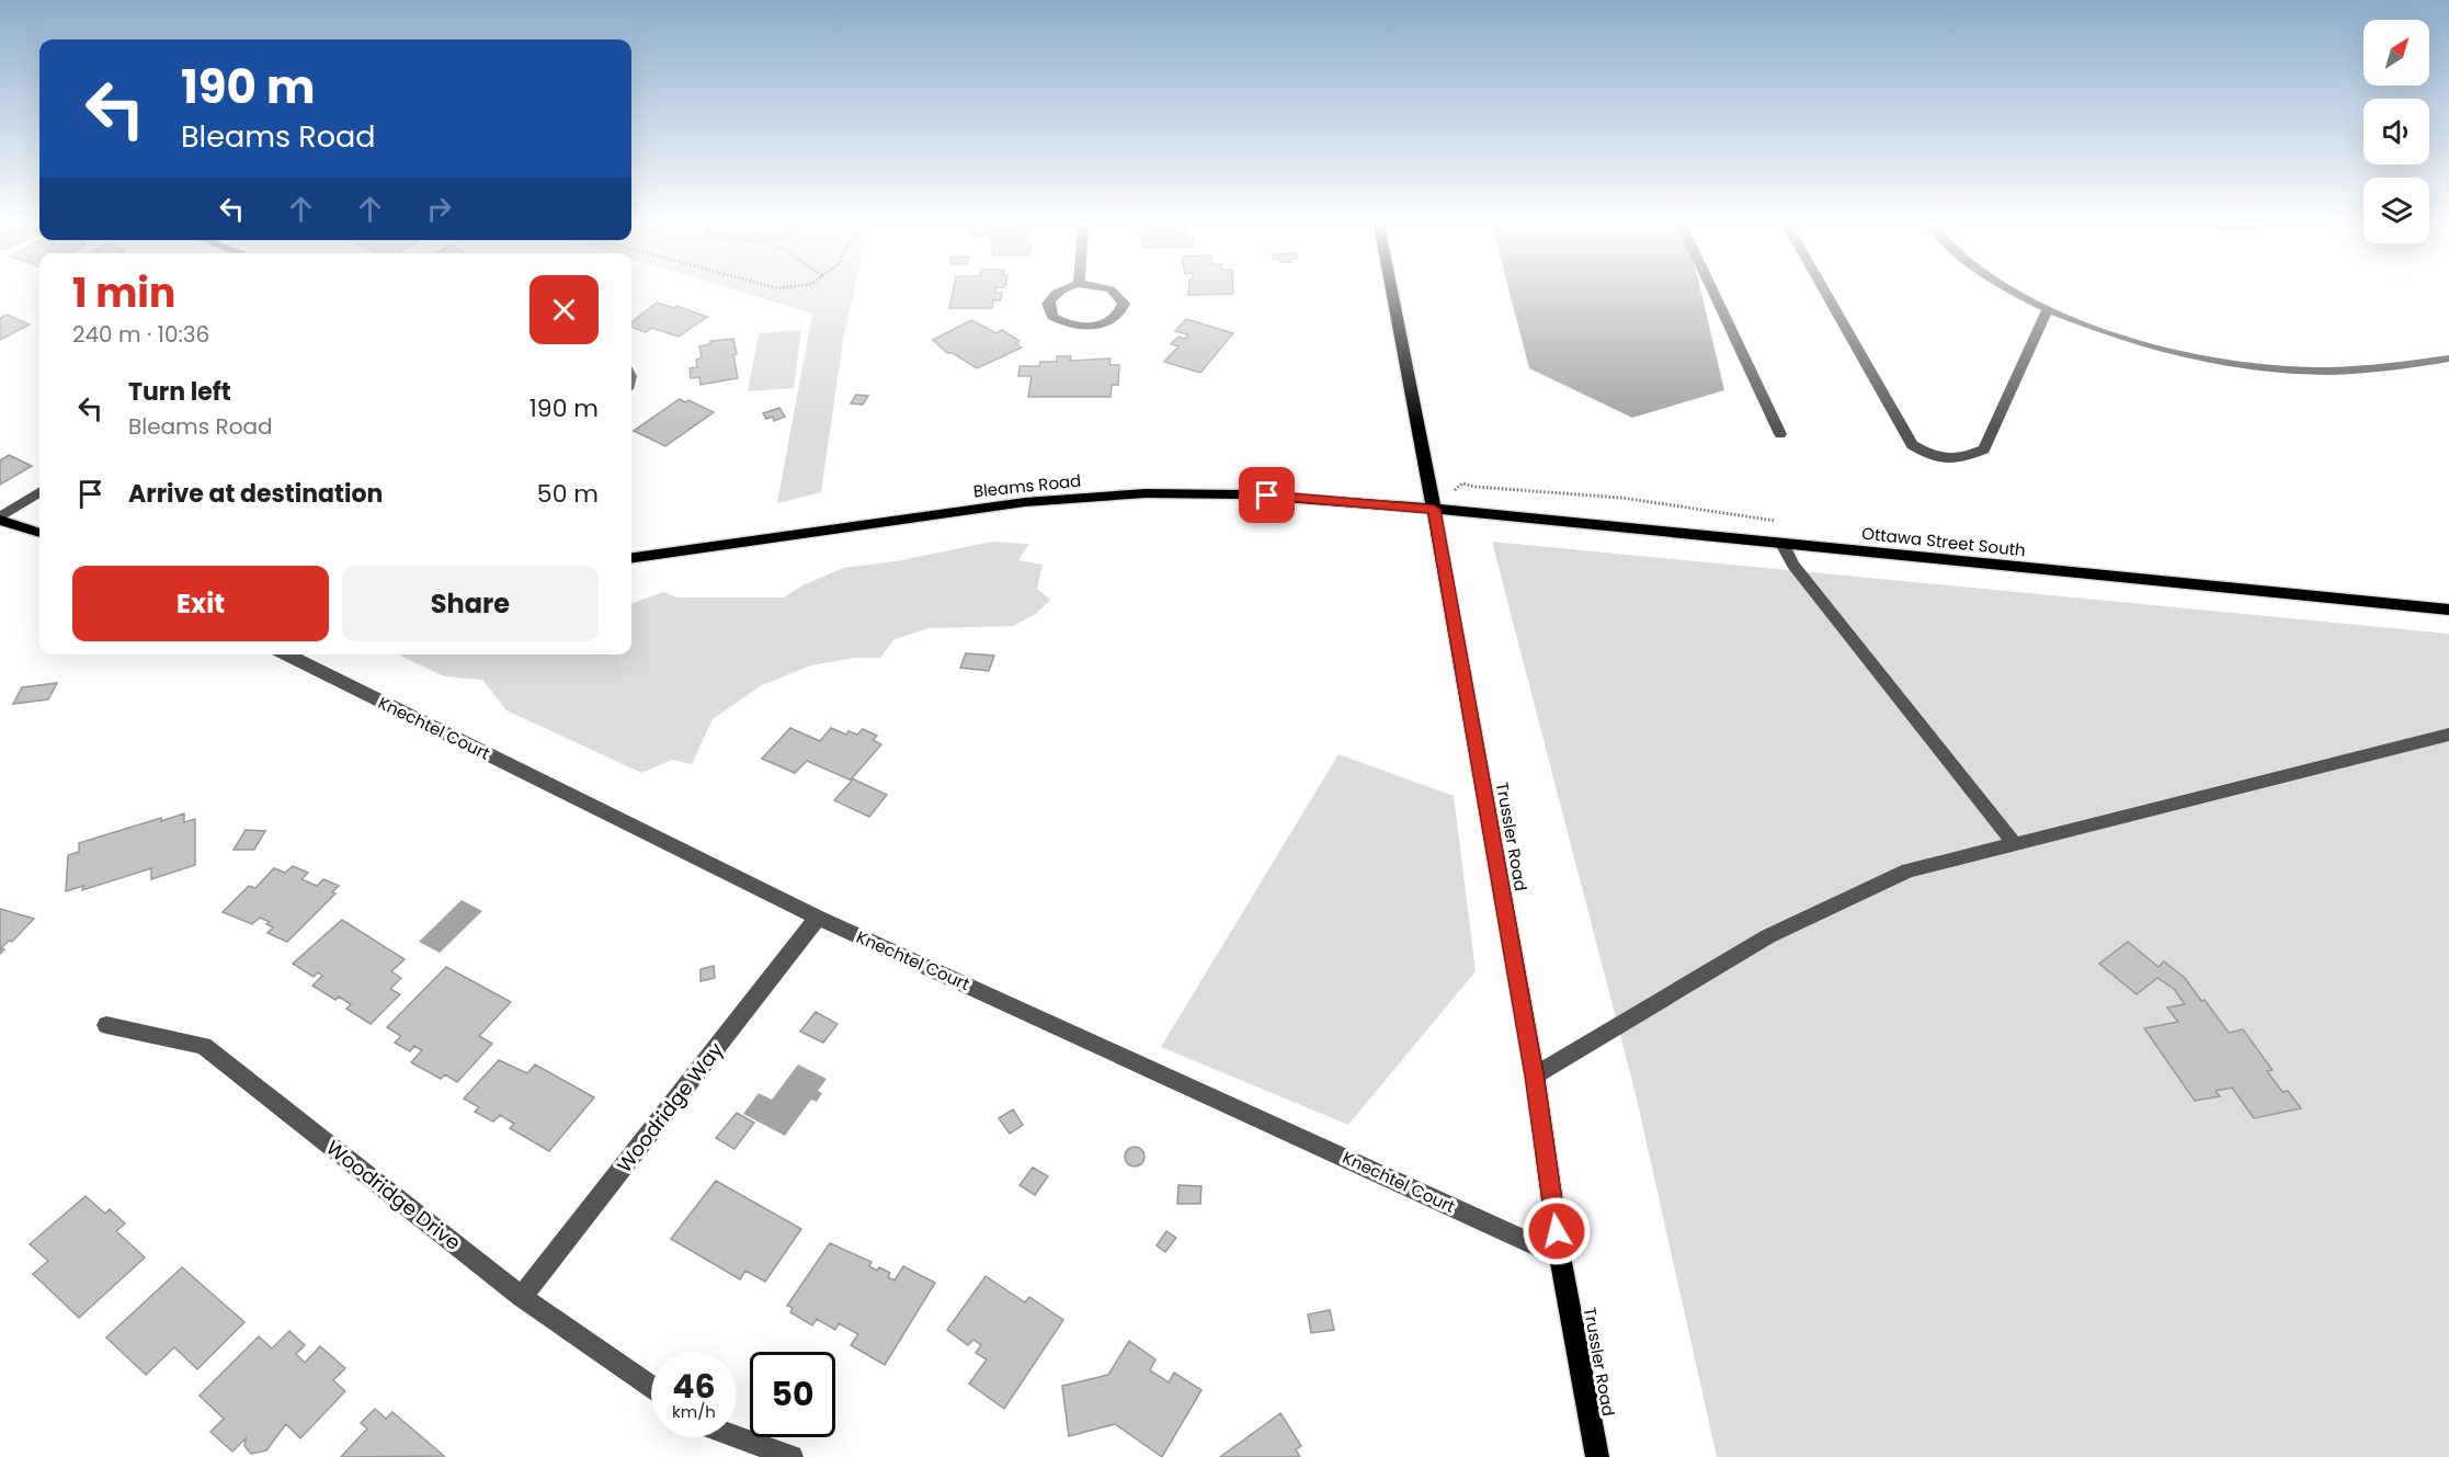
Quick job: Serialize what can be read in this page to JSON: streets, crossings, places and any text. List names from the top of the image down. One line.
{"streets":{"main road":["Bleams Road","Ottawa Street South","Trussler Road"],"street":["Knechtel Court","Woodridge Way","Woodridge Drive"]},"crossings":[["Bleams Road","Ottawa Street South"],["Bleams Road","Trussler Road"],["Ottawa Street South","Trussler Road"],["Knechtel Court","Trussler Road"],["Knechtel Court","Woodridge Way"],["Woodridge Way","Woodridge Drive"]],"north":"top right","page":{"turn":["190 m","Bleams Road"],"heading":["1 min","240 m · 10:36"],"list":[{"name":"Turn left","note":"Bleams Road","value":"190 m"},{"name":"Arrive at destination","value":"50 m"}],"buttons":["Exit","Share"],"speed":"46 km/h","limit":"50"}}
